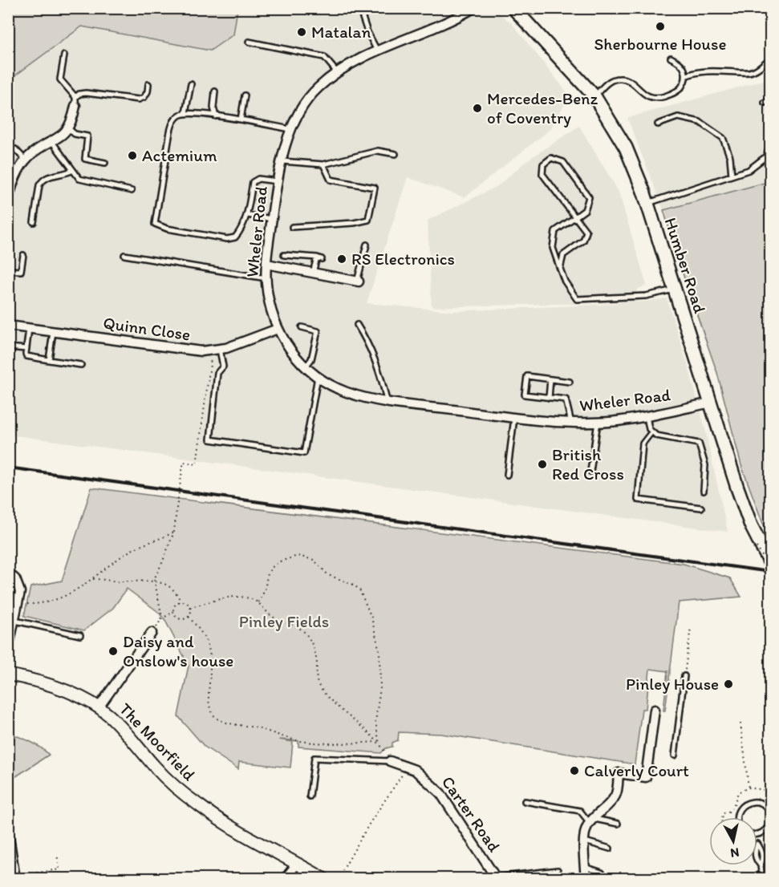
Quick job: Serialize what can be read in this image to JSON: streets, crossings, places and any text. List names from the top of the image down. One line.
{"streets":{"main road":["Humber Road"],"street":["Wheler Road","Quinn Close","The Moorfield","Carter Road"]},"crossings":[["Wheler Road","Humber Road"],["Wheler Road","Quinn Close"]],"parks":["Pinley Fields"],"places":["Sherbourne House","Matalan","Mercedes-Benz of Coventry","Actemium","RS Electronics","British Red Cross","Daisy and Onslow's house","Pinley House","Calverly Court"],"north":"bottom"}
